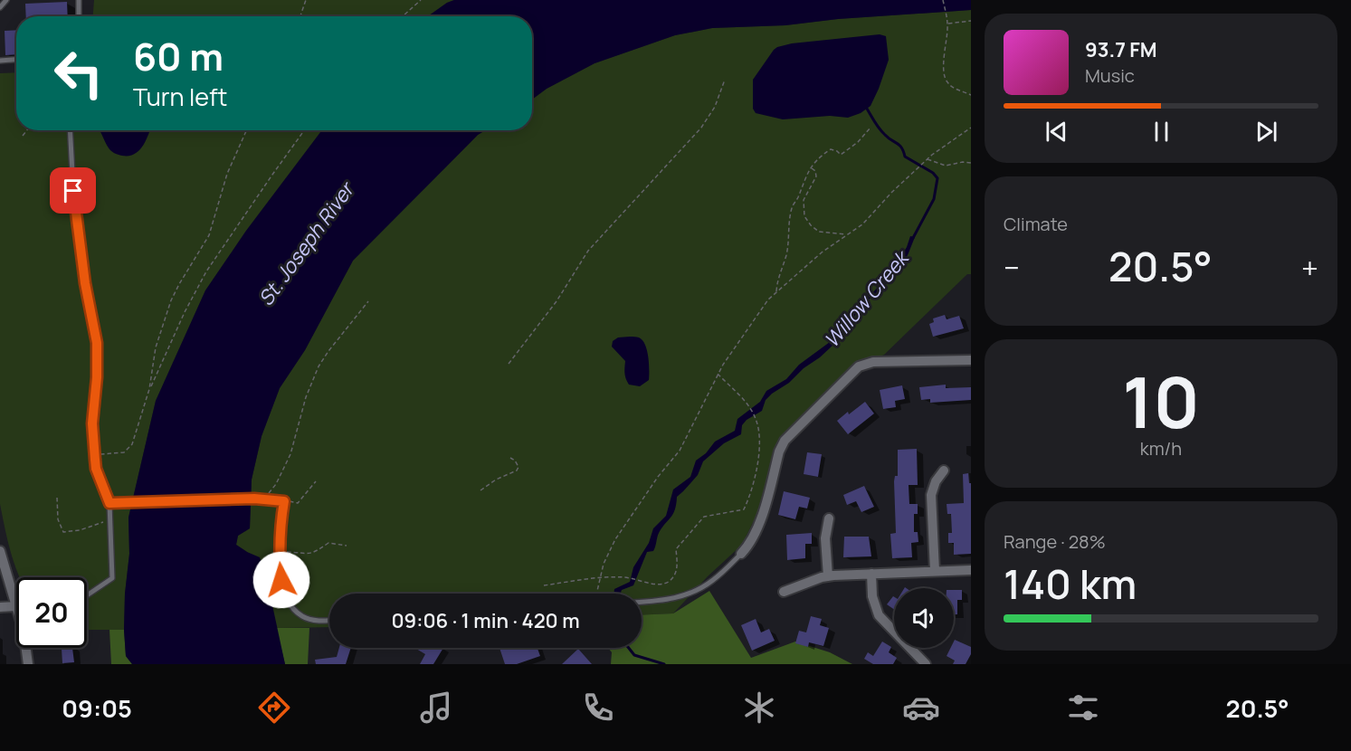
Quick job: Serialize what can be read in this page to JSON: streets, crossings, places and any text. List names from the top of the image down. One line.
{"water":["St. Joseph River","Willow Creek"],"page":{"turn":["60 m","Turn left"],"song":["93.7 FM","Music"],"tile":["Climate",["10","km/h"],["Range · 28%","140 km"]],"heat":["−","20.5°","+"],"limit":"20","trip":"09:06 · 1 min · 420 m","tabs":["09:05","20.5°"]}}
